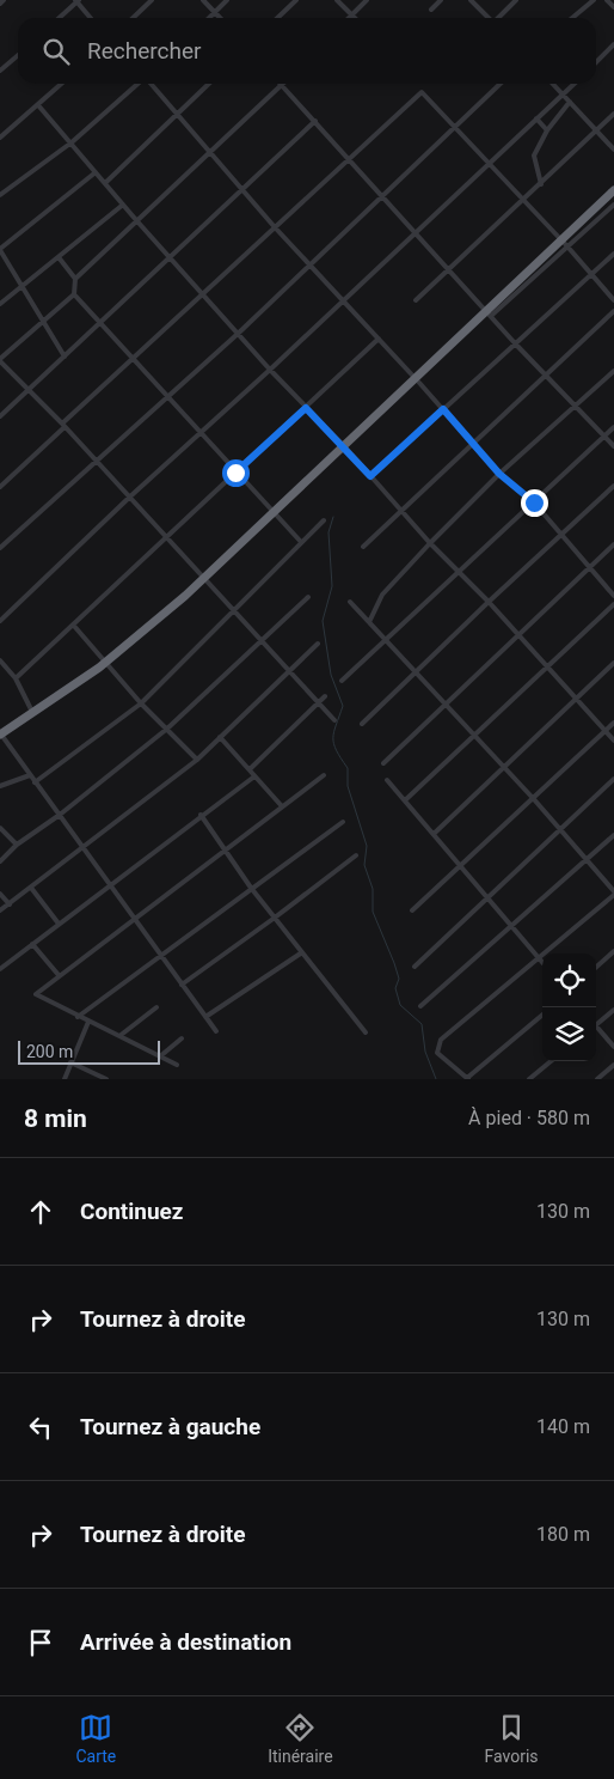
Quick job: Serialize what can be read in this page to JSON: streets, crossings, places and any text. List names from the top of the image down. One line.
{"scale_bar":"200 m","page":{"search":"Rechercher","scale":"200 m","heading":["8 min","À pied · 580 m"],"list":[["Continuez","130 m"],["Tournez à droite","130 m"],["Tournez à gauche","140 m"],["Tournez à droite","180 m"],"Arrivée à destination"],"nav":["Carte","Itinéraire","Favoris"]}}
